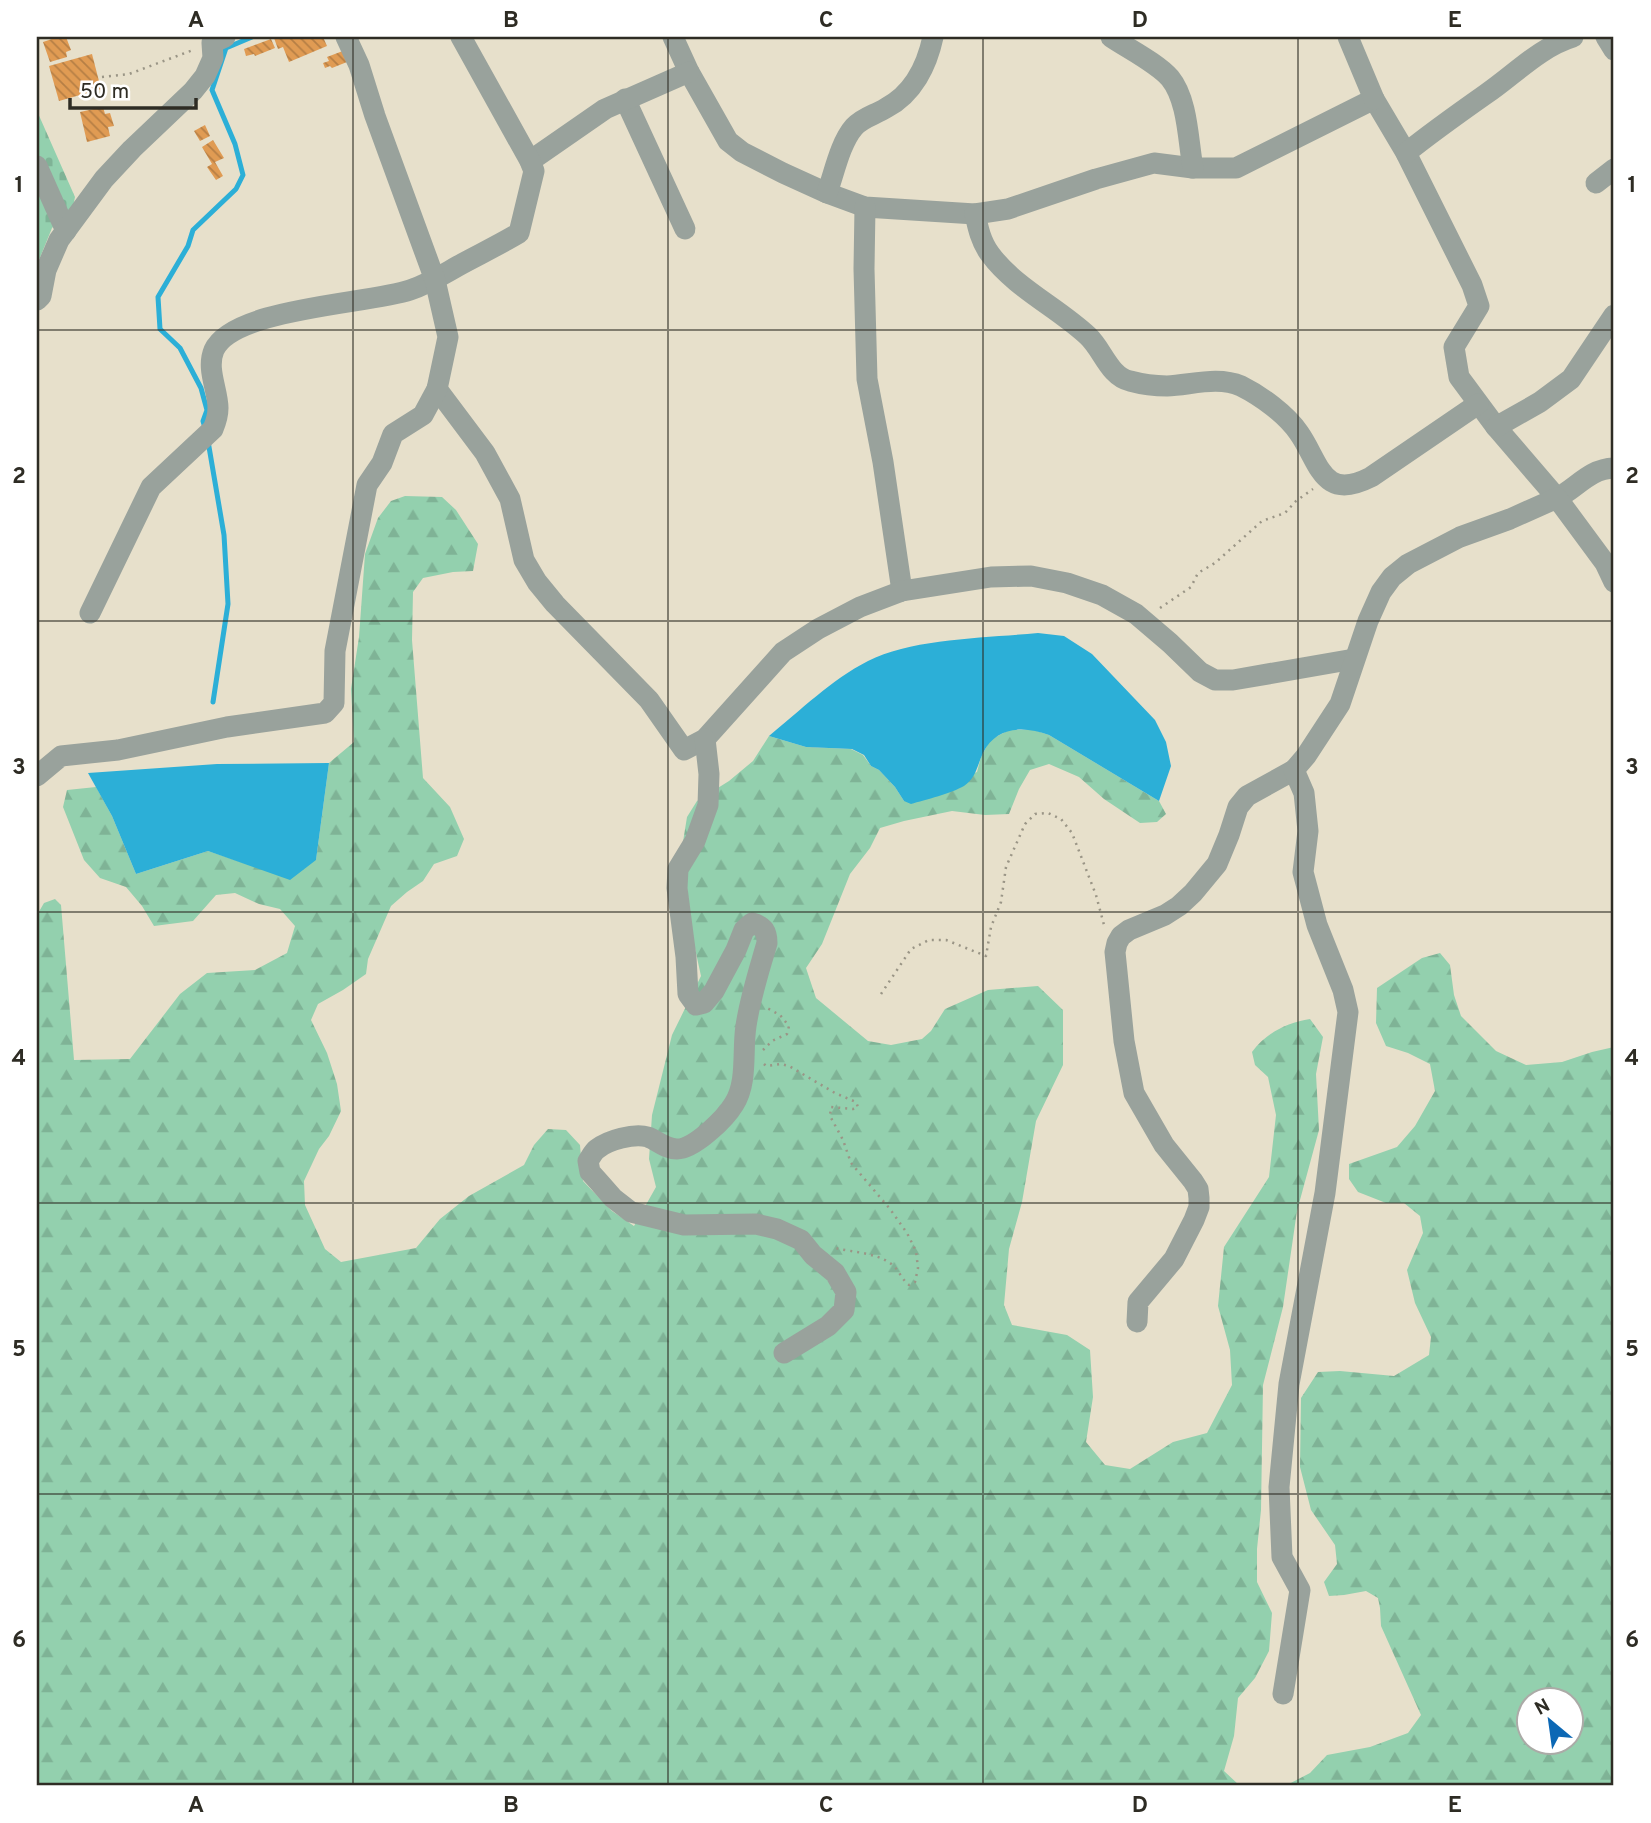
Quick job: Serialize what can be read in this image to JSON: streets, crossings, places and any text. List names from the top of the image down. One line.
{"scale_bar":"50 m","north":"top left","grid":{"columns":["A","B","C","D","E"],"rows":["1","2","3","4","5","6"]}}
